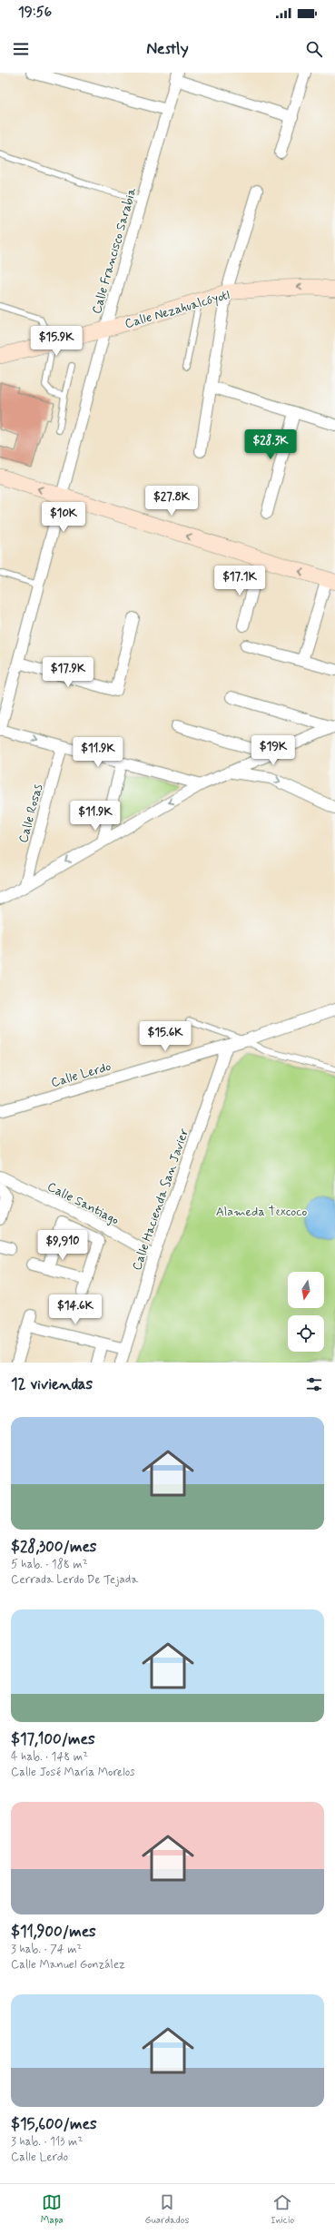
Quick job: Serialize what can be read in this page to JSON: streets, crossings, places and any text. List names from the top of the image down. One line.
{"streets":{"street":["Calle Francisco Sarabia","Calle Nezahualcóyotl","Calle Rosas","Calle Lerdo","Calle Hacienda San Javier","Calle Santiago"]},"crossings":[["Calle Francisco Sarabia","Calle Nezahualcóyotl"],["Calle Lerdo","Calle Hacienda San Javier"],["Calle Hacienda San Javier","Calle Santiago"]],"parks":["Alameda Texcoco"],"north":"bottom","page":{"status":"19:56","header":"Nestly","price":["$15.9K","$28.3K","$27.8K","$10K","$17.1K","$17.9K","$19K","$11.9K","$11.9K","$15.6K","$9,910","$14.6K"],"heading":"12 viviendas","list":[{"name":"$28,300/mes","note":"5 hab. · 188 m² · Cerrada Lerdo De Tejada"},{"name":"$17,100/mes","note":"4 hab. · 148 m² · Calle José María Morelos"},{"name":"$11,900/mes","note":"3 hab. · 74 m² · Calle Manuel González"},{"name":"$15,600/mes","note":"3 hab. · 113 m² · Calle Lerdo"}],"tabs":["Mapa","Guardados","Inicio"]}}
